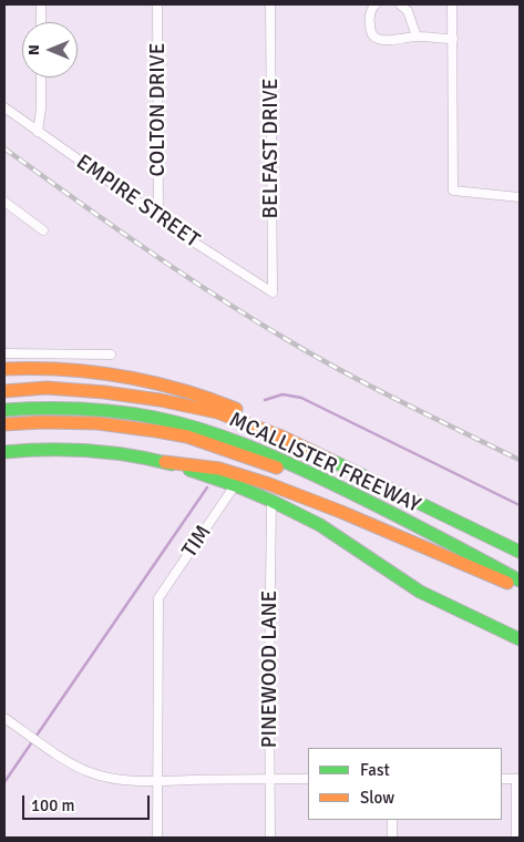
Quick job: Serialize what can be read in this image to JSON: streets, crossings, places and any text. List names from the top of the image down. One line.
{"streets":{"main road":["MCALLISTER FREEWAY"],"street":["COLTON DRIVE","BELFAST DRIVE","EMPIRE STREET","TIM","PINEWOOD LANE"]},"crossings":[["COLTON DRIVE","EMPIRE STREET"],["BELFAST DRIVE","EMPIRE STREET"]],"legend":["Fast","Slow"],"scale_bar":"100 m","north":"left"}
